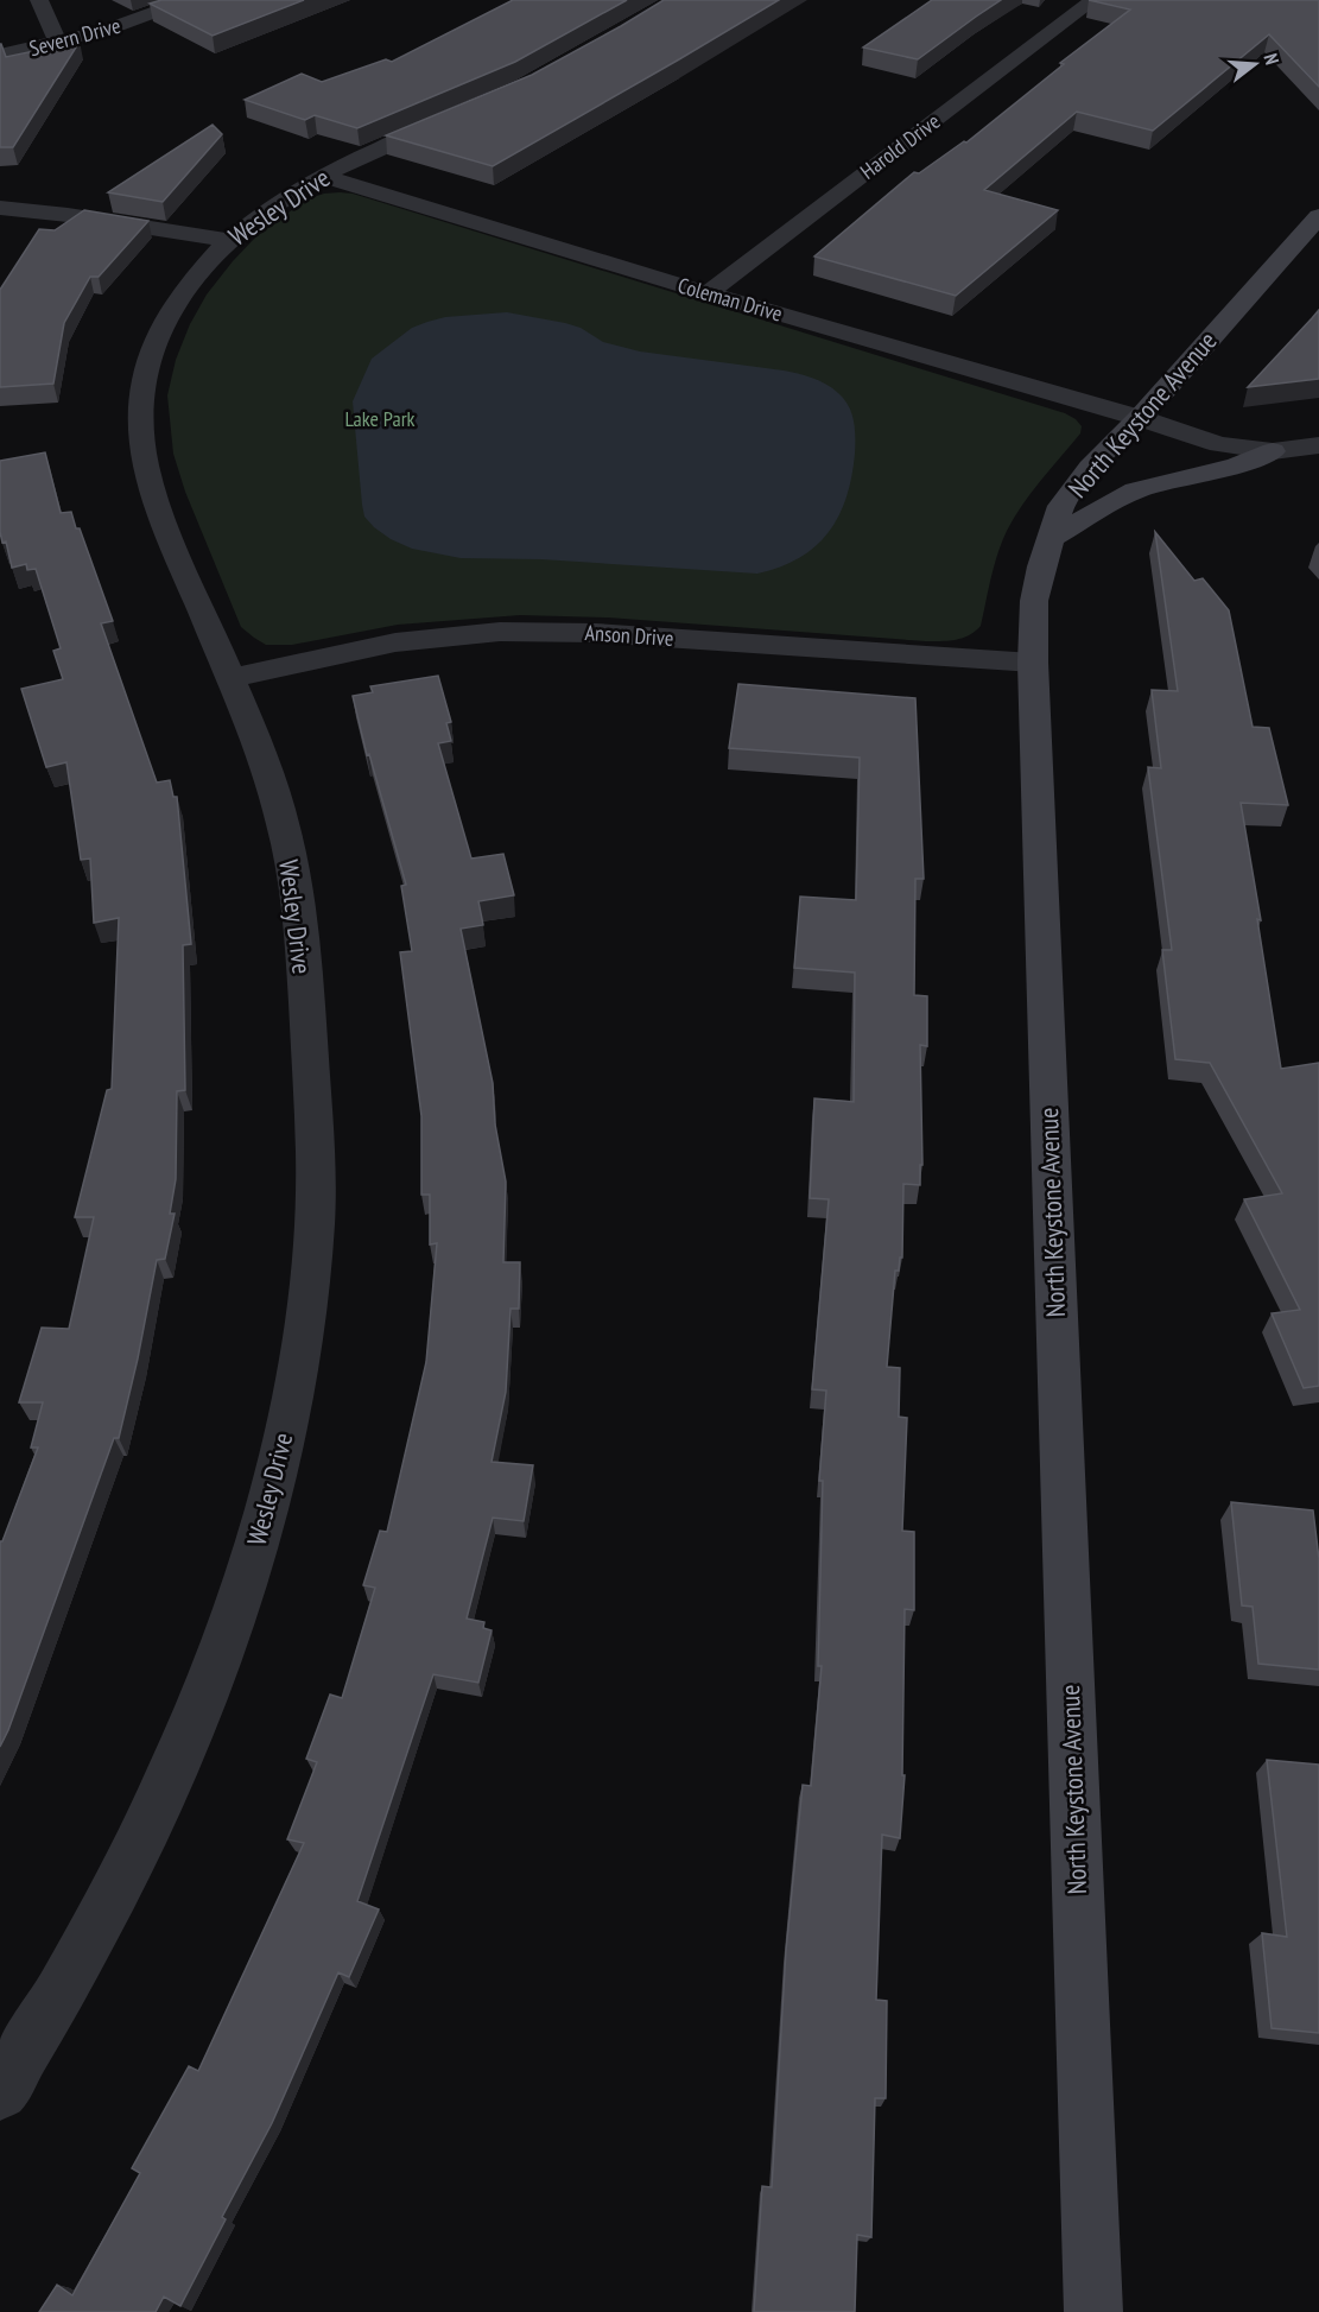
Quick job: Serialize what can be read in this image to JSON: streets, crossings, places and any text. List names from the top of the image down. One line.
{"streets":{"street":["Severn Drive","Harold Drive","Wesley Drive","Coleman Drive","North Keystone Avenue","Anson Drive"]},"crossings":[["Harold Drive","Coleman Drive"],["Wesley Drive","Coleman Drive"],["Wesley Drive","Anson Drive"],["Coleman Drive","North Keystone Avenue"],["North Keystone Avenue","Anson Drive"]],"parks":["Lake Park"],"north":"right"}
